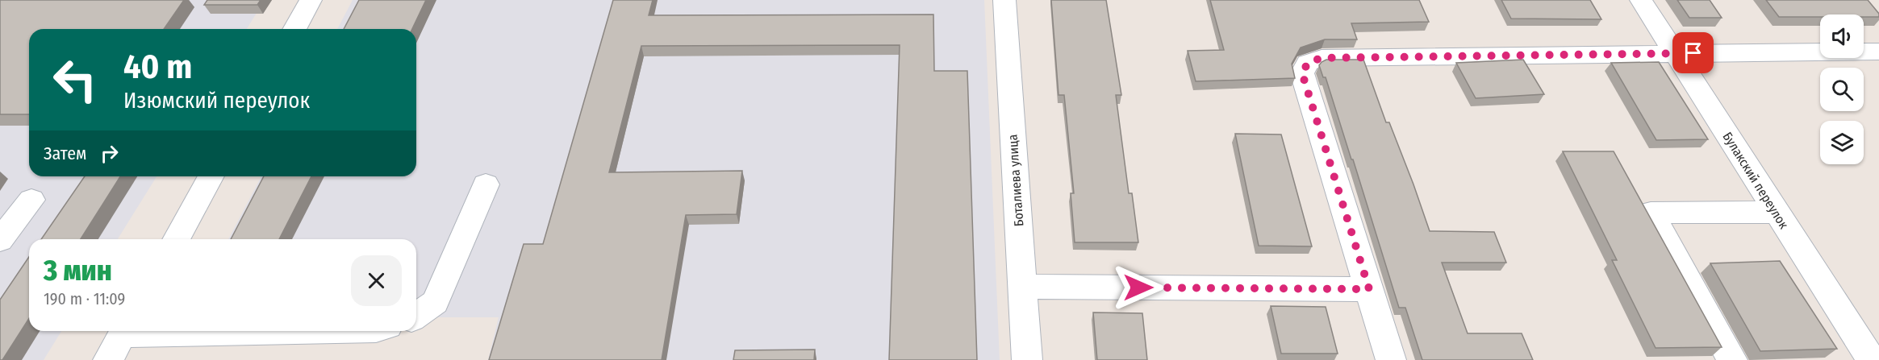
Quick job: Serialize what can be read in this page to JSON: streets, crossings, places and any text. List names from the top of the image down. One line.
{"streets":{"street":["Боталиева улица","Булакский переулок"]},"page":{"turn":["40 m","Изюмский переулок"],"then":"Затем","heading":["3 мин","190 m · 11:09"]}}
